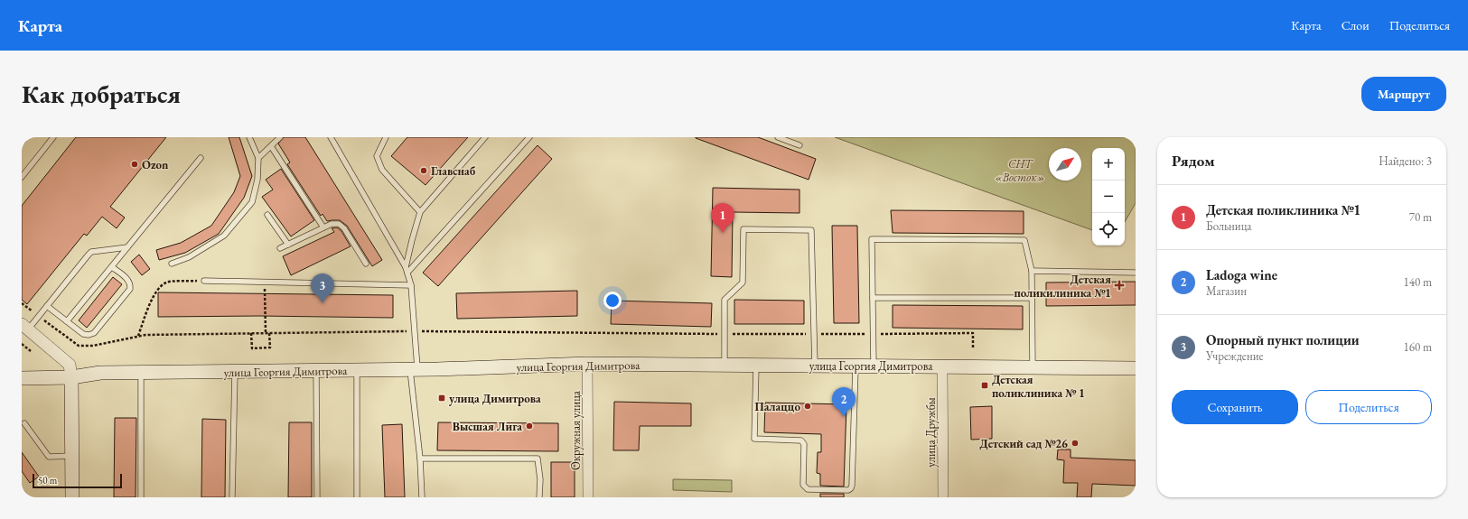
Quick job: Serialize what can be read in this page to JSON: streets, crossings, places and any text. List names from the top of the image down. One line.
{"streets":{"main road":["улица Георгия Димитрова"],"street":["Окружная улица","улица Дружбы"]},"crossings":[["улица Георгия Димитрова","Окружная улица"],["улица Георгия Димитрова","улица Дружбы"]],"parks":["СНТ «Восток»"],"places":{"other":["Ozon","Главснаб","Палаццо","Высшая Лига","Детский сад №26"],"health":["Детская поликилиника №1"],"transit":["Детская поликлиника № 1","улица Димитрова"]},"scale_bar":"50 m","north":"top right","page":{"header":"Карта","nav":["Карта","Слои","Поделиться"],"buttons":["Маршрут",["Сохранить","Поделиться"]],"title":"Как добраться","heading":["Рядом","Найдено: 3"],"map_buttons":["+","−"],"list":[{"mark":"1","name":"Детская поликлиника №1","note":"Больница","value":"70 m"},{"mark":"2","name":"Ladoga wine","note":"Магазин","value":"140 m"},{"mark":"3","name":"Опорный пункт полиции","note":"Учреждение","value":"160 m"}],"pins":["1","3","2"],"scale":"50 m"}}
